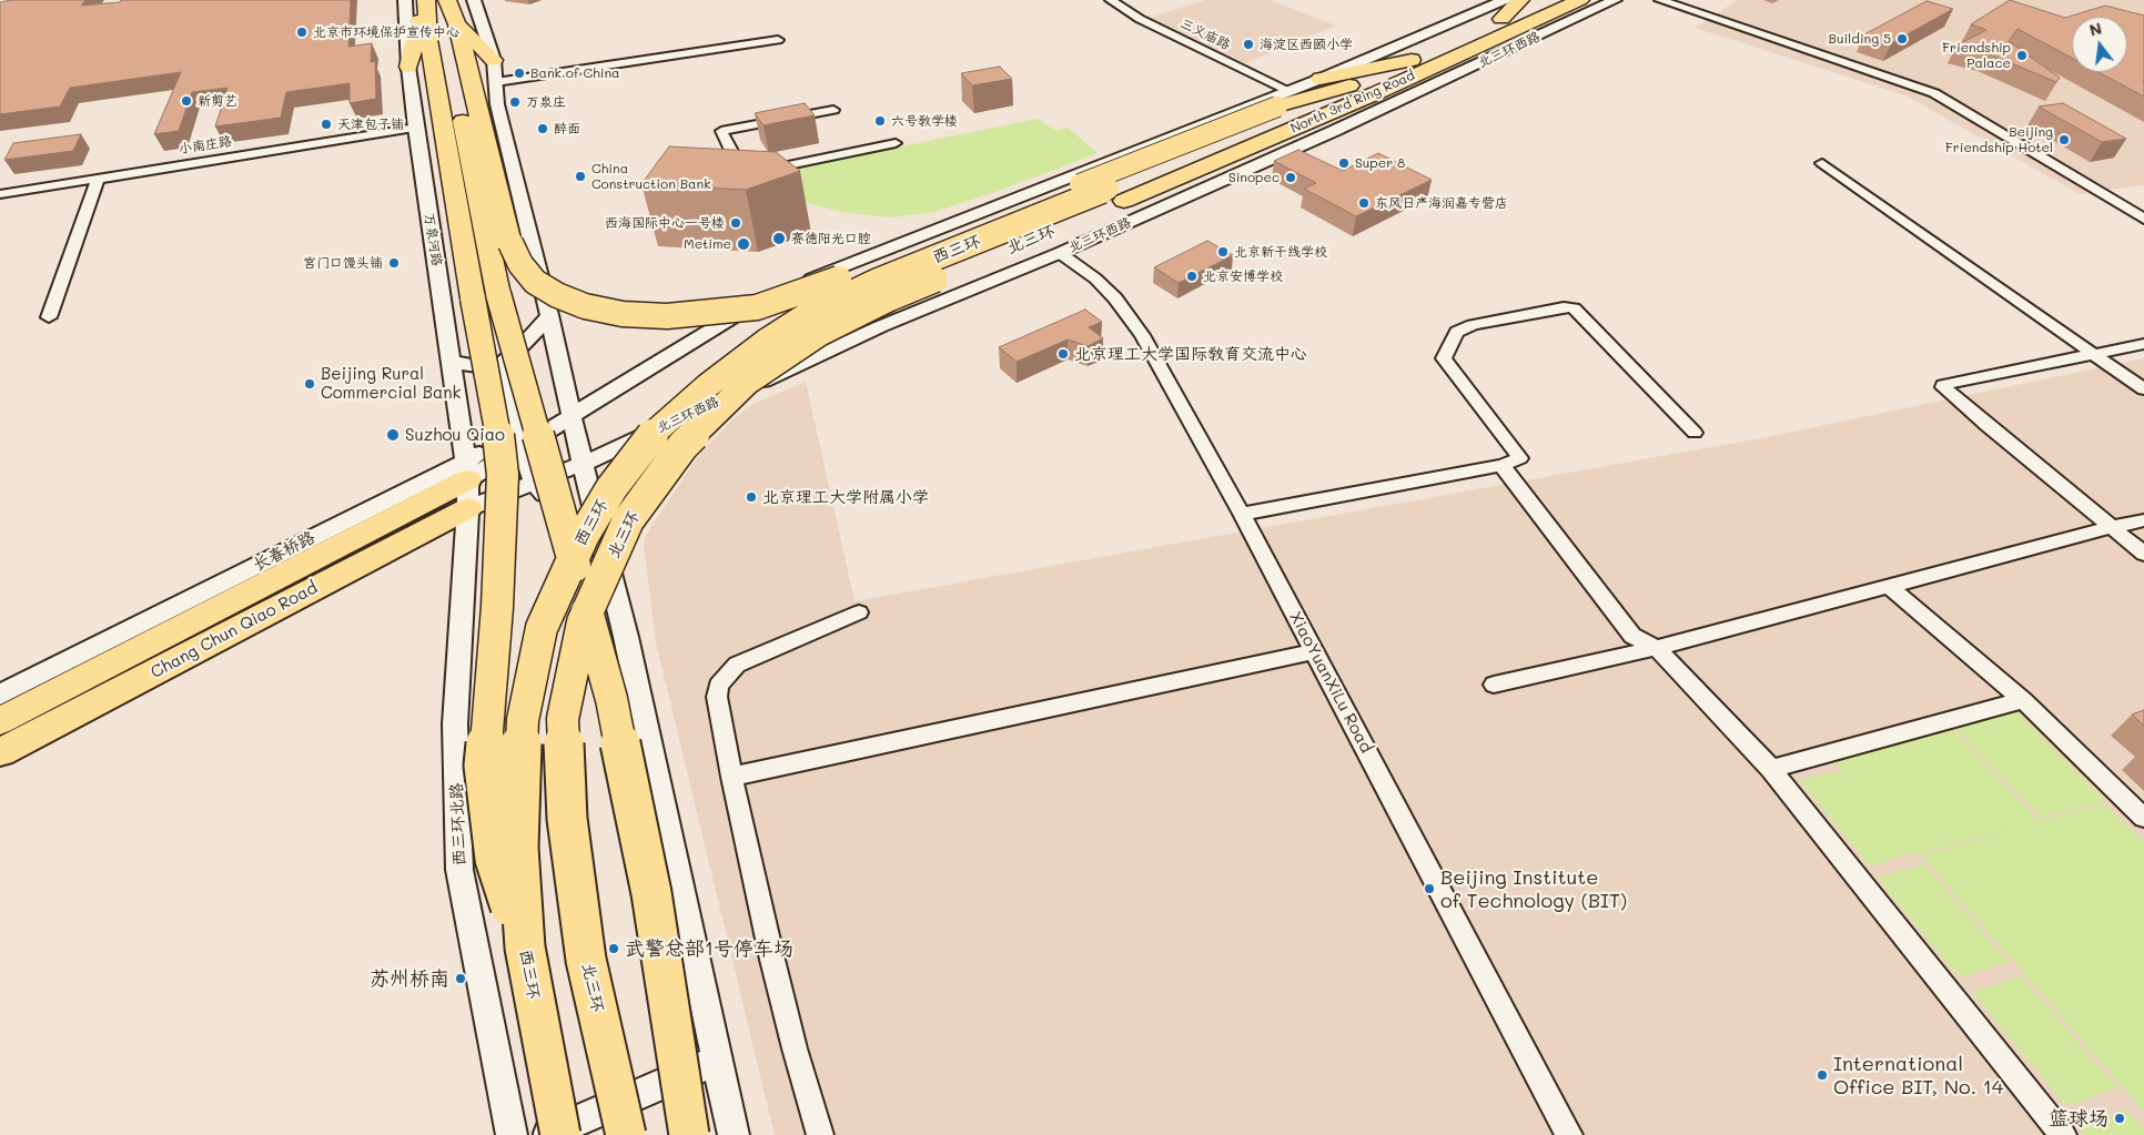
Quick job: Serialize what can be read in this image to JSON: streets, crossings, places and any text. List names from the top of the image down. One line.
{"streets":{"highway":["North 3rd Ring Road","万泉河路","北三环","西三环"],"main road":["Chang Chun Qiao Road"],"street":["三义庙路","北三环西路","小南庄路","长春桥路","XiaoYuanXiLu Road","西三环北路"]},"crossings":[["北三环西路","万泉河路"],["北三环西路","长春桥路"],["北三环西路","Chang Chun Qiao Road"],["北三环西路","XiaoYuanXiLu Road"],["北三环西路","西三环北路"],["North 3rd Ring Road","北三环"],["North 3rd Ring Road","西三环"],["小南庄路","万泉河路"],["万泉河路","长春桥路"],["万泉河路","Chang Chun Qiao Road"],["万泉河路","西三环北路"],["北三环","西三环"],["长春桥路","Chang Chun Qiao Road"],["长春桥路","西三环北路"],["Chang Chun Qiao Road","西三环北路"]],"places":["北京市环境保护宣传中心","Building 5","海淀区西颐小学","Friendship Palace","Bank of China","新剪艺","万泉庄","六号教学楼","天津包子铺","醉面","Beijing Friendship Hotel","Super 8","China Construction Bank","Sinopec","东风日产海润嘉专营店","西海国际中心一号楼","赛德阳光口腔","Metime","北京新干线学校","宫门口馒头铺","北京安博学校","北京理工大学国际教育交流中心","Beijing Rural Commercial Bank","Suzhou Qiao","北京理工大学附属小学","Beijing Institute of Technology (BIT)","武警总部1号停车场","苏州桥南","International Office BIT, No. 14","篮球场"],"north":"top"}
